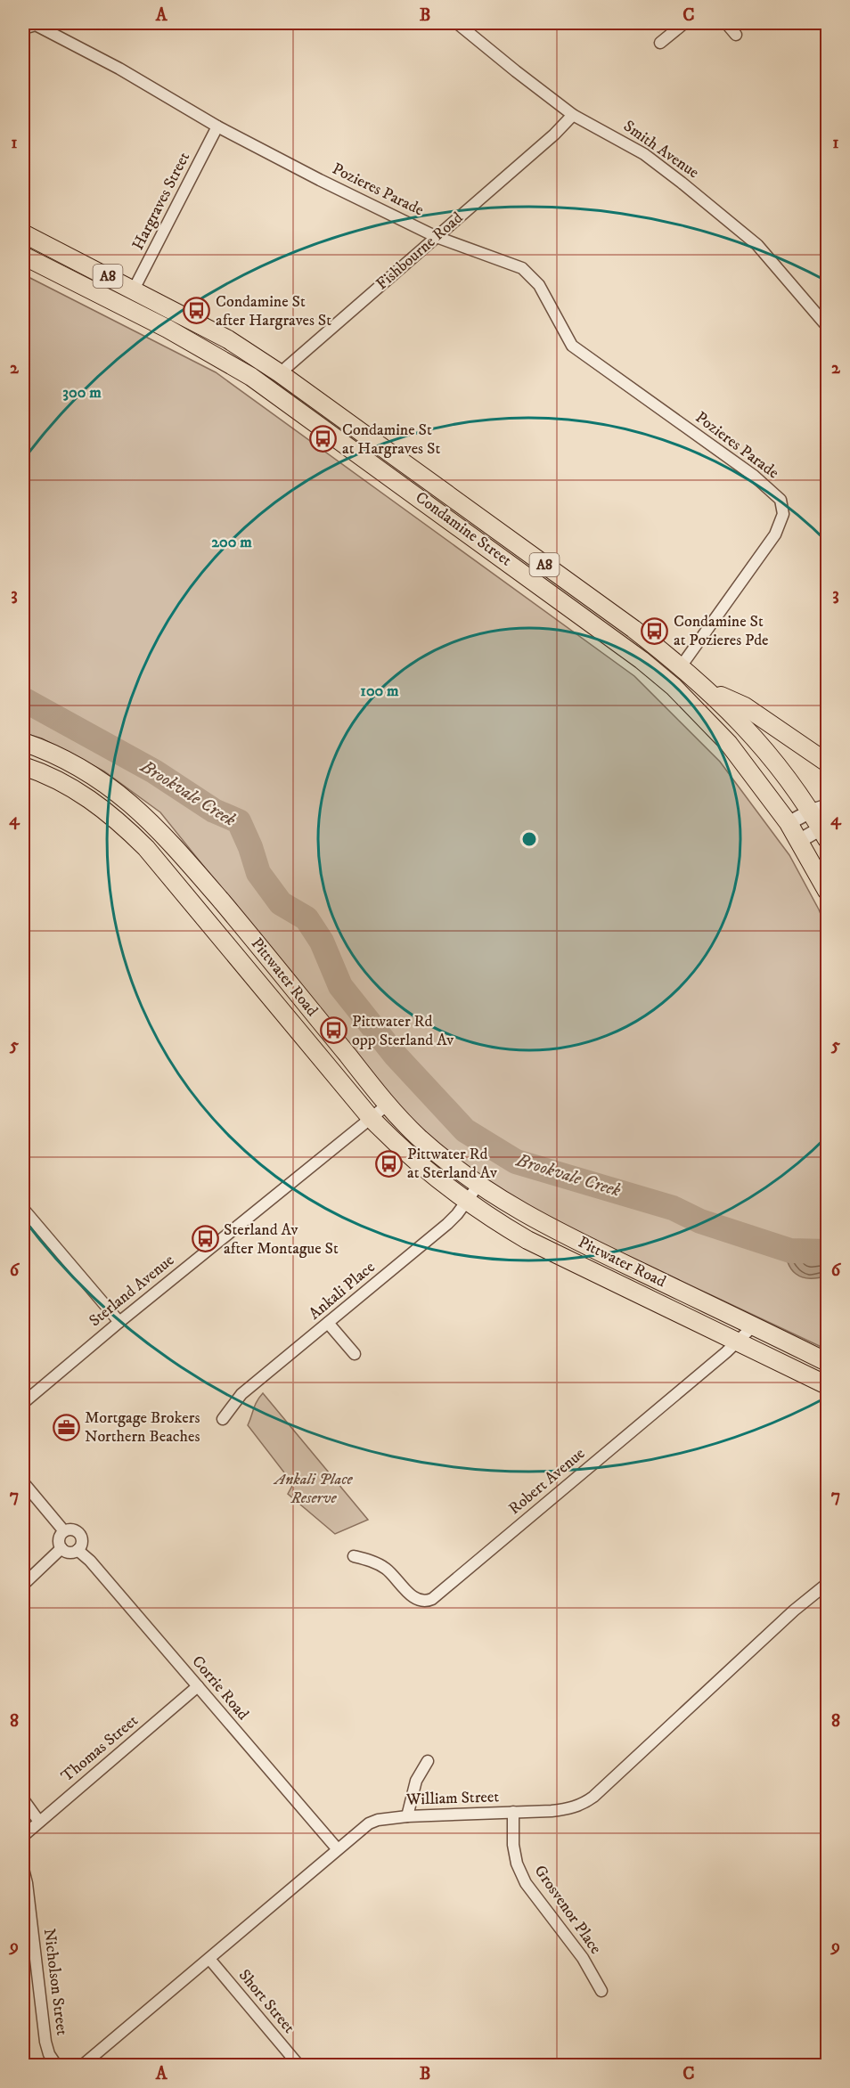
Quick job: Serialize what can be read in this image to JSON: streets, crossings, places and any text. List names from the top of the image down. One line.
{"streets":{"main road":["Fishbourne Road","A8","Condamine Street","Pittwater Road"],"street":["Smith Avenue","Pozieres Parade","Hargraves Street","Sterland Avenue","Ankali Place","Robert Avenue","Corrie Road","Thomas Street","William Street","Grosvenor Place","Nicholson Street","Short Street"]},"crossings":[["Smith Avenue","Fishbourne Road"],["Pozieres Parade","Hargraves Street"],["Pozieres Parade","Fishbourne Road"],["Pozieres Parade","Condamine Street"],["Hargraves Street","Condamine Street"],["Fishbourne Road","Condamine Street"],["Pittwater Road","Sterland Avenue"],["Pittwater Road","Ankali Place"],["Pittwater Road","Robert Avenue"],["Corrie Road","Thomas Street"],["Corrie Road","William Street"],["William Street","Grosvenor Place"],["William Street","Short Street"]],"water":["Brookvale Creek"],"parks":["Ankali Place Reserve"],"places":{"bus stop":["Condamine St after Hargraves St","Condamine St at Hargraves St","Condamine St at Pozieres Pde","Pittwater Rd opp Sterland Av","Pittwater Rd at Sterland Av","Sterland Av after Montague St"],"office":["Mortgage Brokers Northern Beaches"]},"grid":{"columns":["A","B","C"],"rows":["1","2","3","4","5","6","7","8","9"]},"rings":["300 m","200 m","100 m"]}
